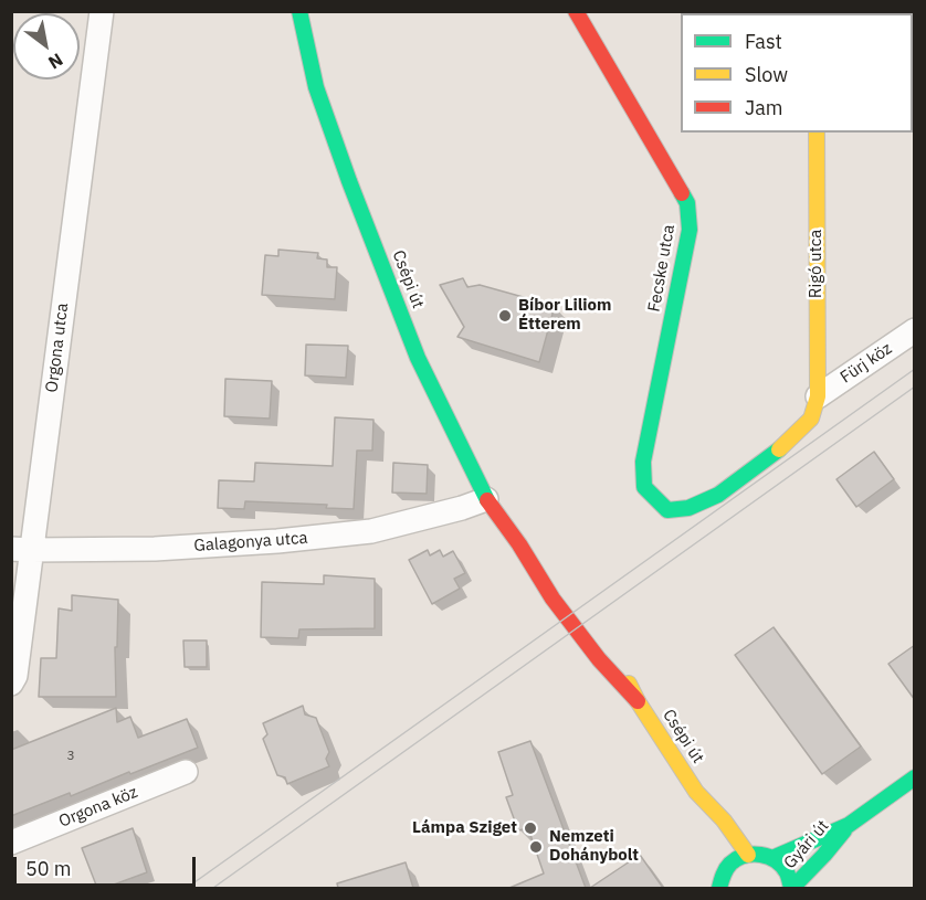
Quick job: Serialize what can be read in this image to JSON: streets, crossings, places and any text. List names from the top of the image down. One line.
{"streets":{"street":["Rigó utca","Fecske utca","Csépi út","Orgona utca","Fürj köz","Galagonya utca","Orgona köz","Gyári út"]},"crossings":[["Rigó utca","Fecske utca"],["Rigó utca","Fürj köz"],["Fecske utca","Fürj köz"],["Csépi út","Galagonya utca"],["Orgona utca","Galagonya utca"]],"places":["Bíbor Liliom Étterem","Lámpa Sziget","Nemzeti Dohánybolt"],"house_numbers":["3"],"legend":["Fast","Slow","Jam"],"scale_bar":"50 m","north":"bottom right"}
